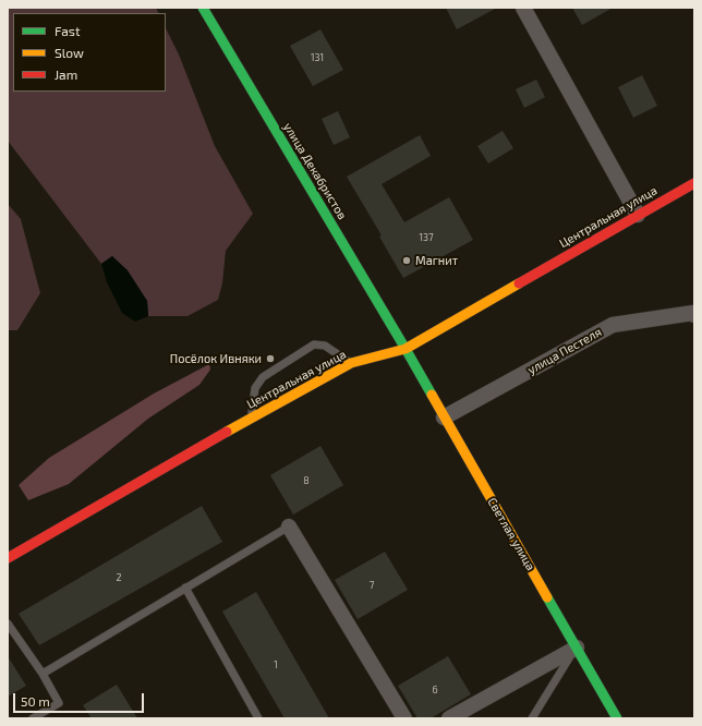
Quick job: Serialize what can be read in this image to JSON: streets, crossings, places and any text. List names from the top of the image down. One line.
{"streets":{"street":["улица Декабристов","Центральная улица","улица Пестеля","Светлая улица"]},"crossings":[["улица Декабристов","Центральная улица"],["улица Декабристов","Светлая улица"],["Центральная улица","Светлая улица"],["улица Пестеля","Светлая улица"]],"places":["Магнит","Посёлок Ивняки"],"house_numbers":["131","137","8","2","7","1","6"],"legend":["Fast","Slow","Jam"],"scale_bar":"50 m"}
